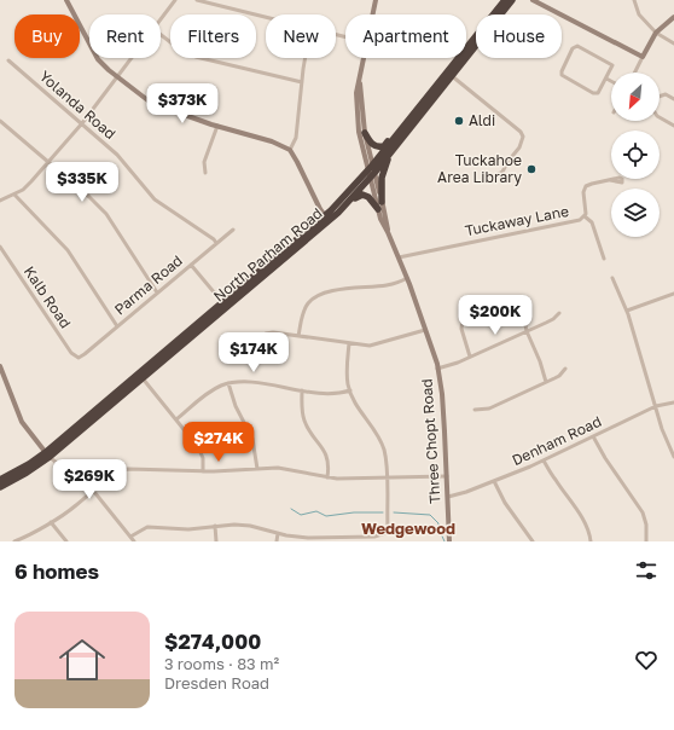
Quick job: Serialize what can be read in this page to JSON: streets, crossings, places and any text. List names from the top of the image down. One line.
{"streets":{"highway":["North Parham Road"],"main road":["Three Chopt Road"],"street":["Yolanda Road","Tuckaway Lane","Parma Road","Kalb Road","Denham Road"]},"crossings":[["Yolanda Road","Parma Road"],["Tuckaway Lane","Three Chopt Road"],["North Parham Road","Three Chopt Road"],["Parma Road","Kalb Road"],["Three Chopt Road","Denham Road"]],"districts":["Wedgewood"],"places":["Aldi","Tuckahoe Area Library"],"north":"bottom left","page":{"chip":["Buy","Rent","Filters","New","Apartment","House"],"price":["$373K","$335K","$200K","$174K","$274K","$269K"],"heading":"6 homes","list":[{"name":"$274,000","note":"3 rooms · 83 m² · Dresden Road"}]}}
